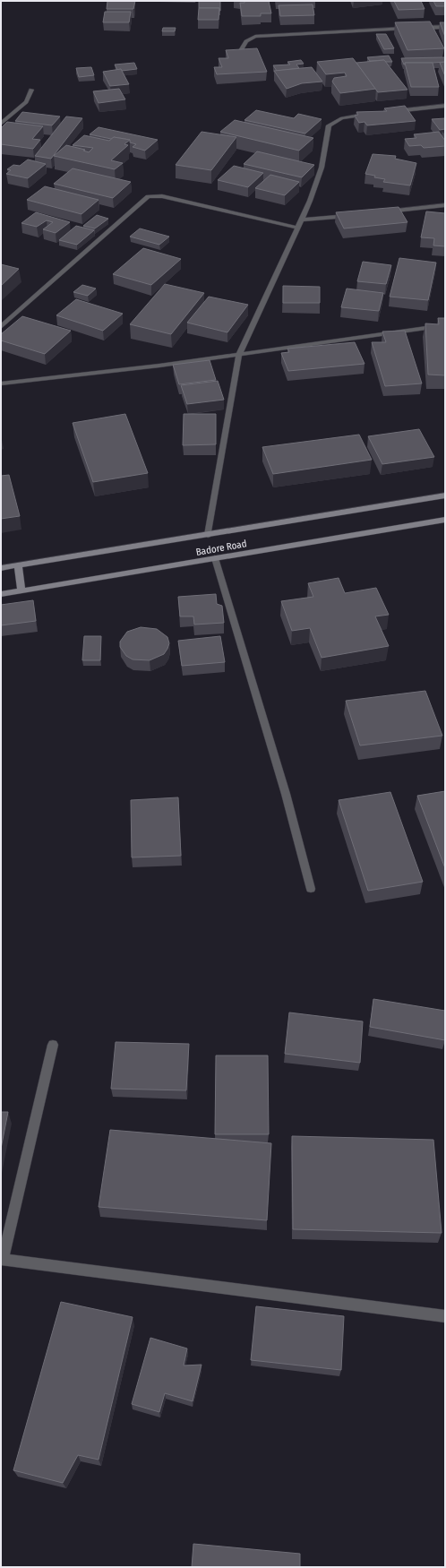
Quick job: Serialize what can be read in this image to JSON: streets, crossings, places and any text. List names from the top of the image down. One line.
{"streets":{"main road":["Badore Road"]}}
